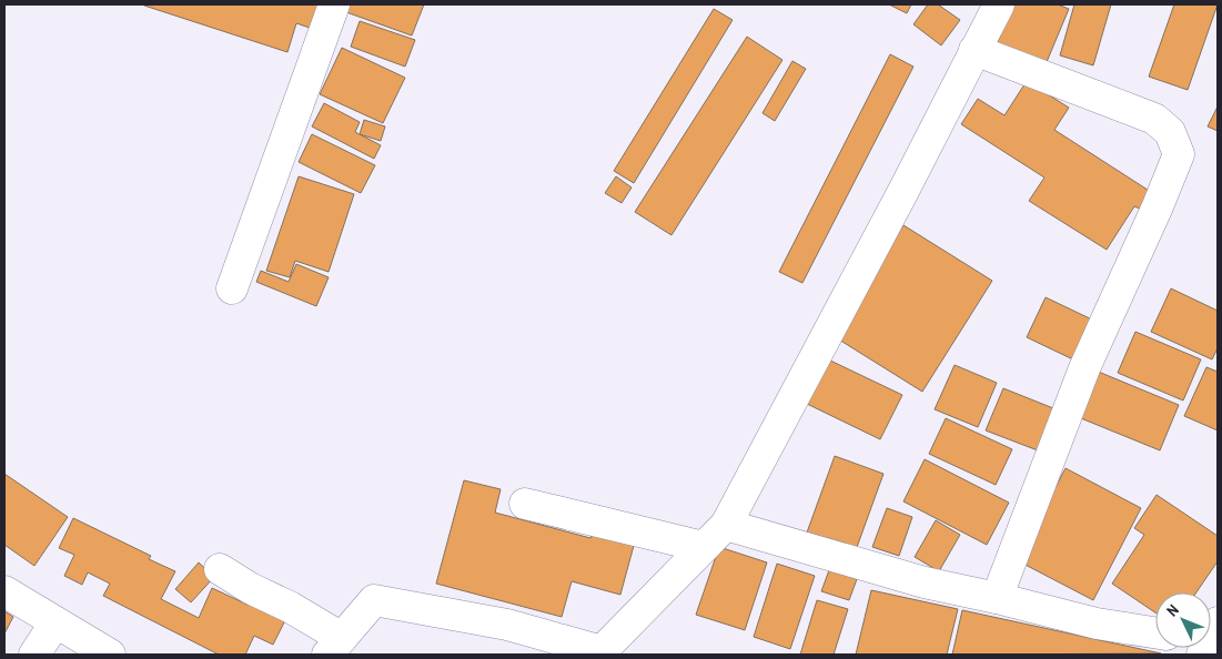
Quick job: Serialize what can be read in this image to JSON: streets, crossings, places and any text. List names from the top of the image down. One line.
{"north":"top left"}
